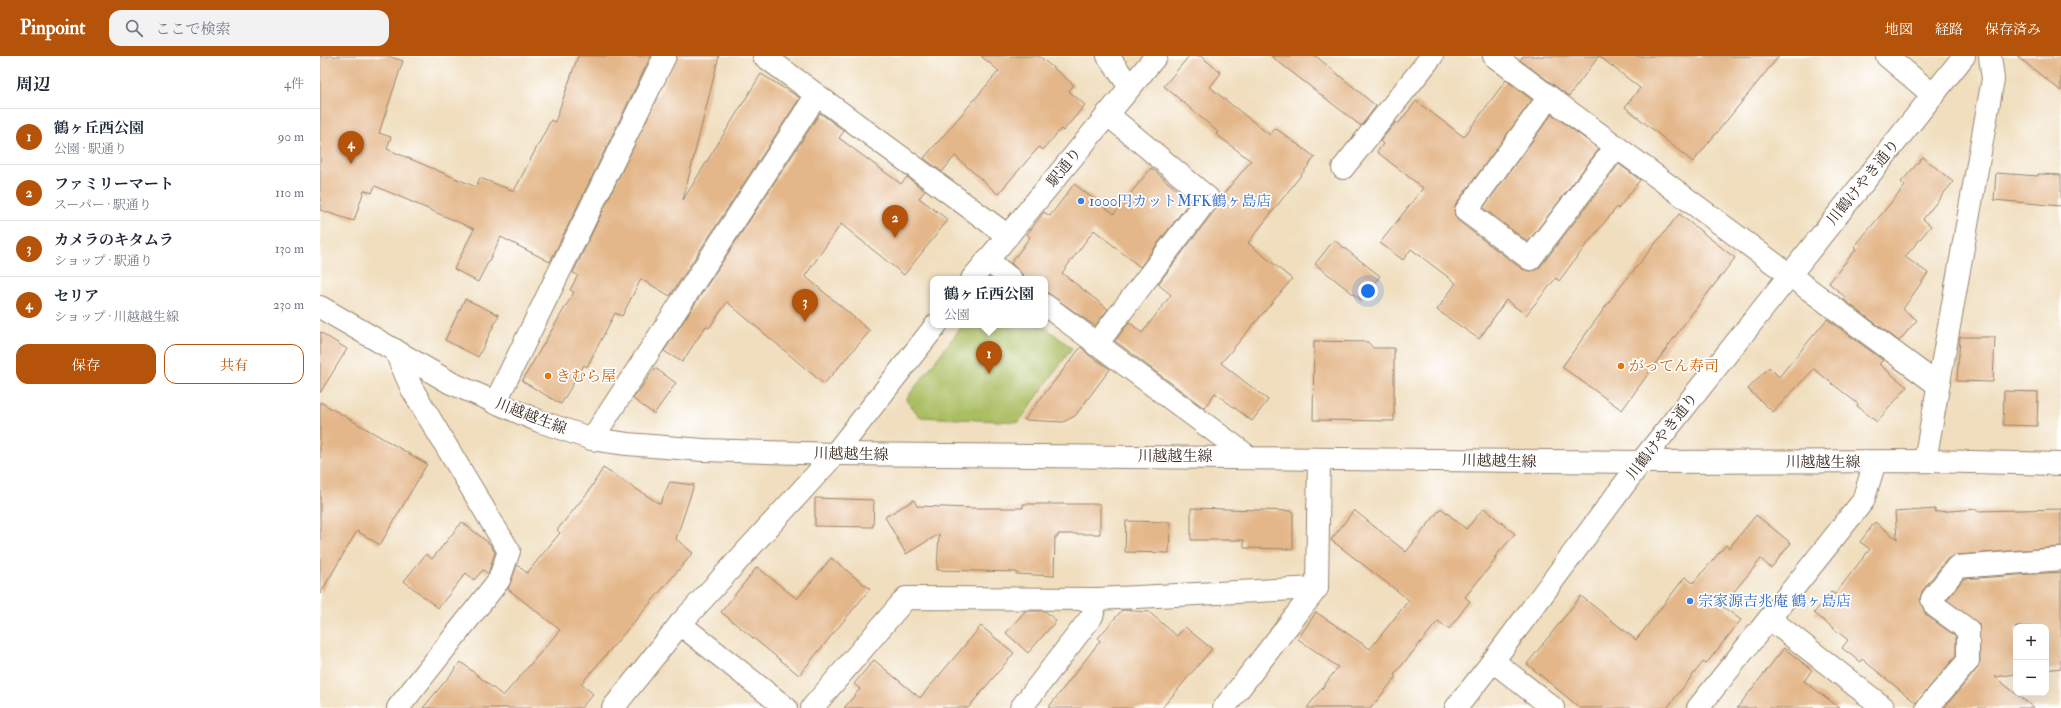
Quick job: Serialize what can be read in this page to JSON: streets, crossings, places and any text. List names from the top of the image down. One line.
{"streets":{"street":["駅通り","川鶴けやき通り","川越越生線"]},"crossings":[["川鶴けやき通り","川越越生線"]],"places":["1000円カットMFK鶴ヶ島店","がってん寿司","きむら屋","宗家源吉兆庵 鶴ヶ島店"],"page":{"header":"Pinpoint","search":"ここで検索","nav":["地図","経路","保存済み"],"heading":["周辺","4件"],"list":[{"mark":"1","name":"鶴ヶ丘西公園","note":"公園 · 駅通り","value":"90 m"},{"mark":"2","name":"ファミリーマート","note":"スーパー · 駅通り","value":"110 m"},{"mark":"3","name":"カメラのキタムラ","note":"ショップ · 駅通り","value":"130 m"},{"mark":"4","name":"セリア","note":"ショップ · 川越越生線","value":"230 m"}],"pins":["4","2","3","1"],"popup":["鶴ヶ丘西公園","公園"],"buttons":["保存","共有"],"map_buttons":["+","−"]}}
